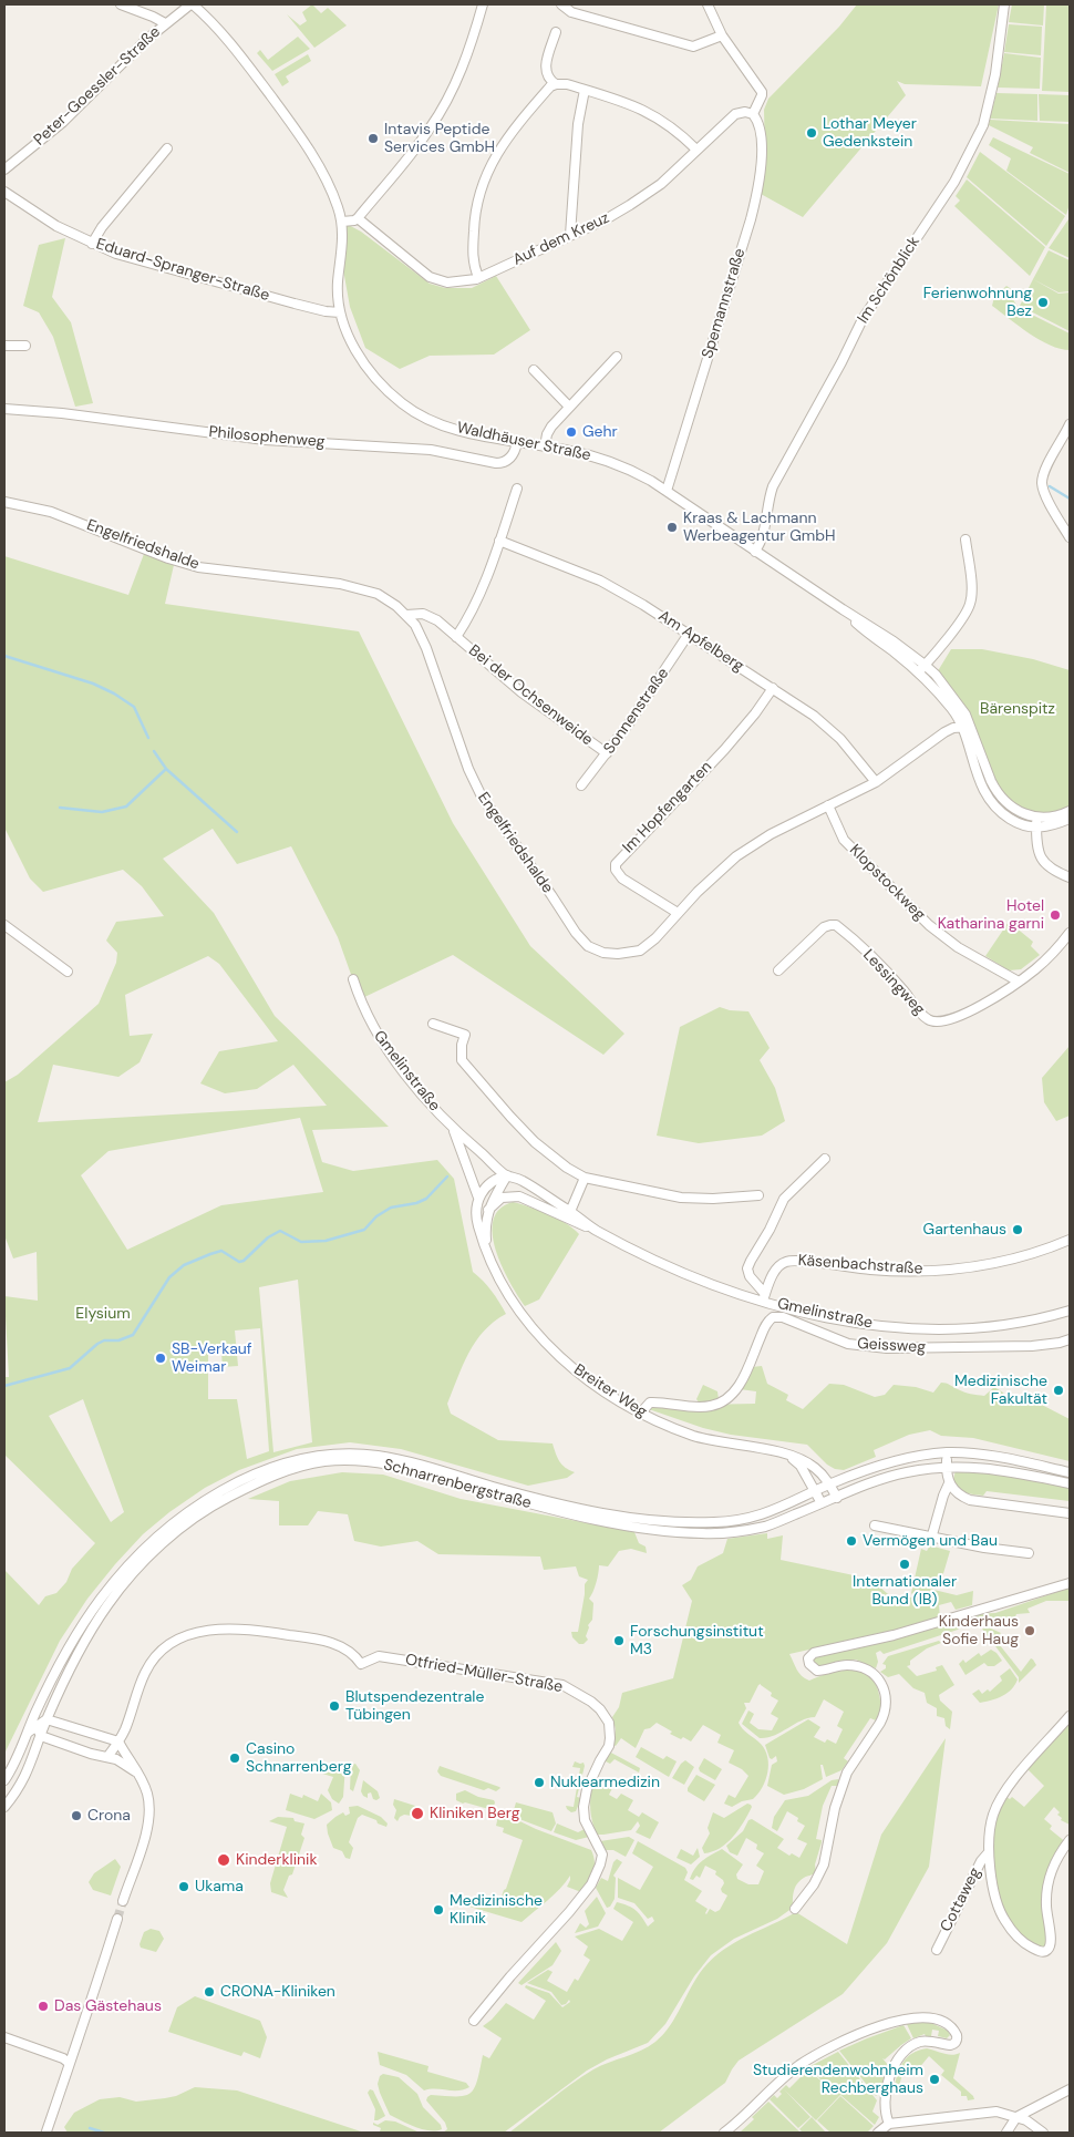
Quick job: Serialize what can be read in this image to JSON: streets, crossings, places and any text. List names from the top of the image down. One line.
{"streets":{"street":["Peter-Goessler-Straße","Auf dem Kreuz","Eduard-Spranger-Straße","Im Schönblick","Spemannstraße","Philosophenweg","Waldhäuser Straße","Engelfriedshalde","Am Apfelberg","Bei der Ochsenweide","Sonnenstraße","Im Hopfengarten","Klopstockweg","Lessingweg","Gmelinstraße","Käsenbachstraße","Geissweg","Breiter Weg","Schnarrenbergstraße","Otfried-Müller-Straße","Cottaweg"]},"crossings":[["Peter-Goessler-Straße","Waldhäuser Straße"],["Auf dem Kreuz","Spemannstraße"],["Eduard-Spranger-Straße","Waldhäuser Straße"],["Im Schönblick","Waldhäuser Straße"],["Spemannstraße","Waldhäuser Straße"],["Philosophenweg","Waldhäuser Straße"],["Waldhäuser Straße","Engelfriedshalde"],["Engelfriedshalde","Am Apfelberg"],["Engelfriedshalde","Bei der Ochsenweide"],["Engelfriedshalde","Im Hopfengarten"],["Engelfriedshalde","Klopstockweg"],["Am Apfelberg","Bei der Ochsenweide"],["Am Apfelberg","Sonnenstraße"],["Am Apfelberg","Im Hopfengarten"],["Bei der Ochsenweide","Sonnenstraße"],["Klopstockweg","Lessingweg"],["Gmelinstraße","Käsenbachstraße"],["Gmelinstraße","Breiter Weg"],["Geissweg","Breiter Weg"],["Breiter Weg","Schnarrenbergstraße"]],"parks":["Bärenspitz","Elysium"],"places":["Lothar Meyer Gedenkstein","Intavis Peptide Services GmbH","Ferienwohnung Bez","Gehr","Kraas & Lachmann Werbeagentur GmbH","Hotel Katharina garni","Gartenhaus","SB-Verkauf Weimar","Medizinische Fakultät","Vermögen und Bau","Internationaler Bund (IB)","Kinderhaus Sofie Haug","Forschungsinstitut M3","Blutspendezentrale Tübingen","Casino Schnarrenberg","Nuklearmedizin","Kliniken Berg","Crona","Kinderklinik","Ukama","Medizinische Klinik","CRONA-Kliniken","Das Gästehaus","Studierendenwohnheim Rechberghaus"]}
